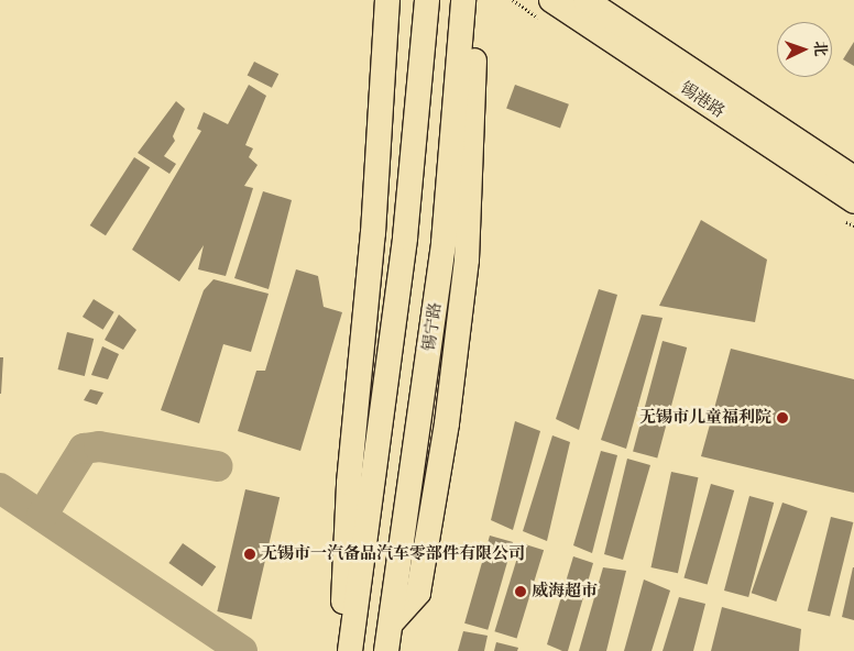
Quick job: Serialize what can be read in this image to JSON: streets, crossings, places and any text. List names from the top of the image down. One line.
{"streets":{"main road":["锡港路","锡宁路"]},"places":["无锡市儿童福利院","无锡市一汽备品汽车零部件有限公司","威海超市"],"north":"right"}
